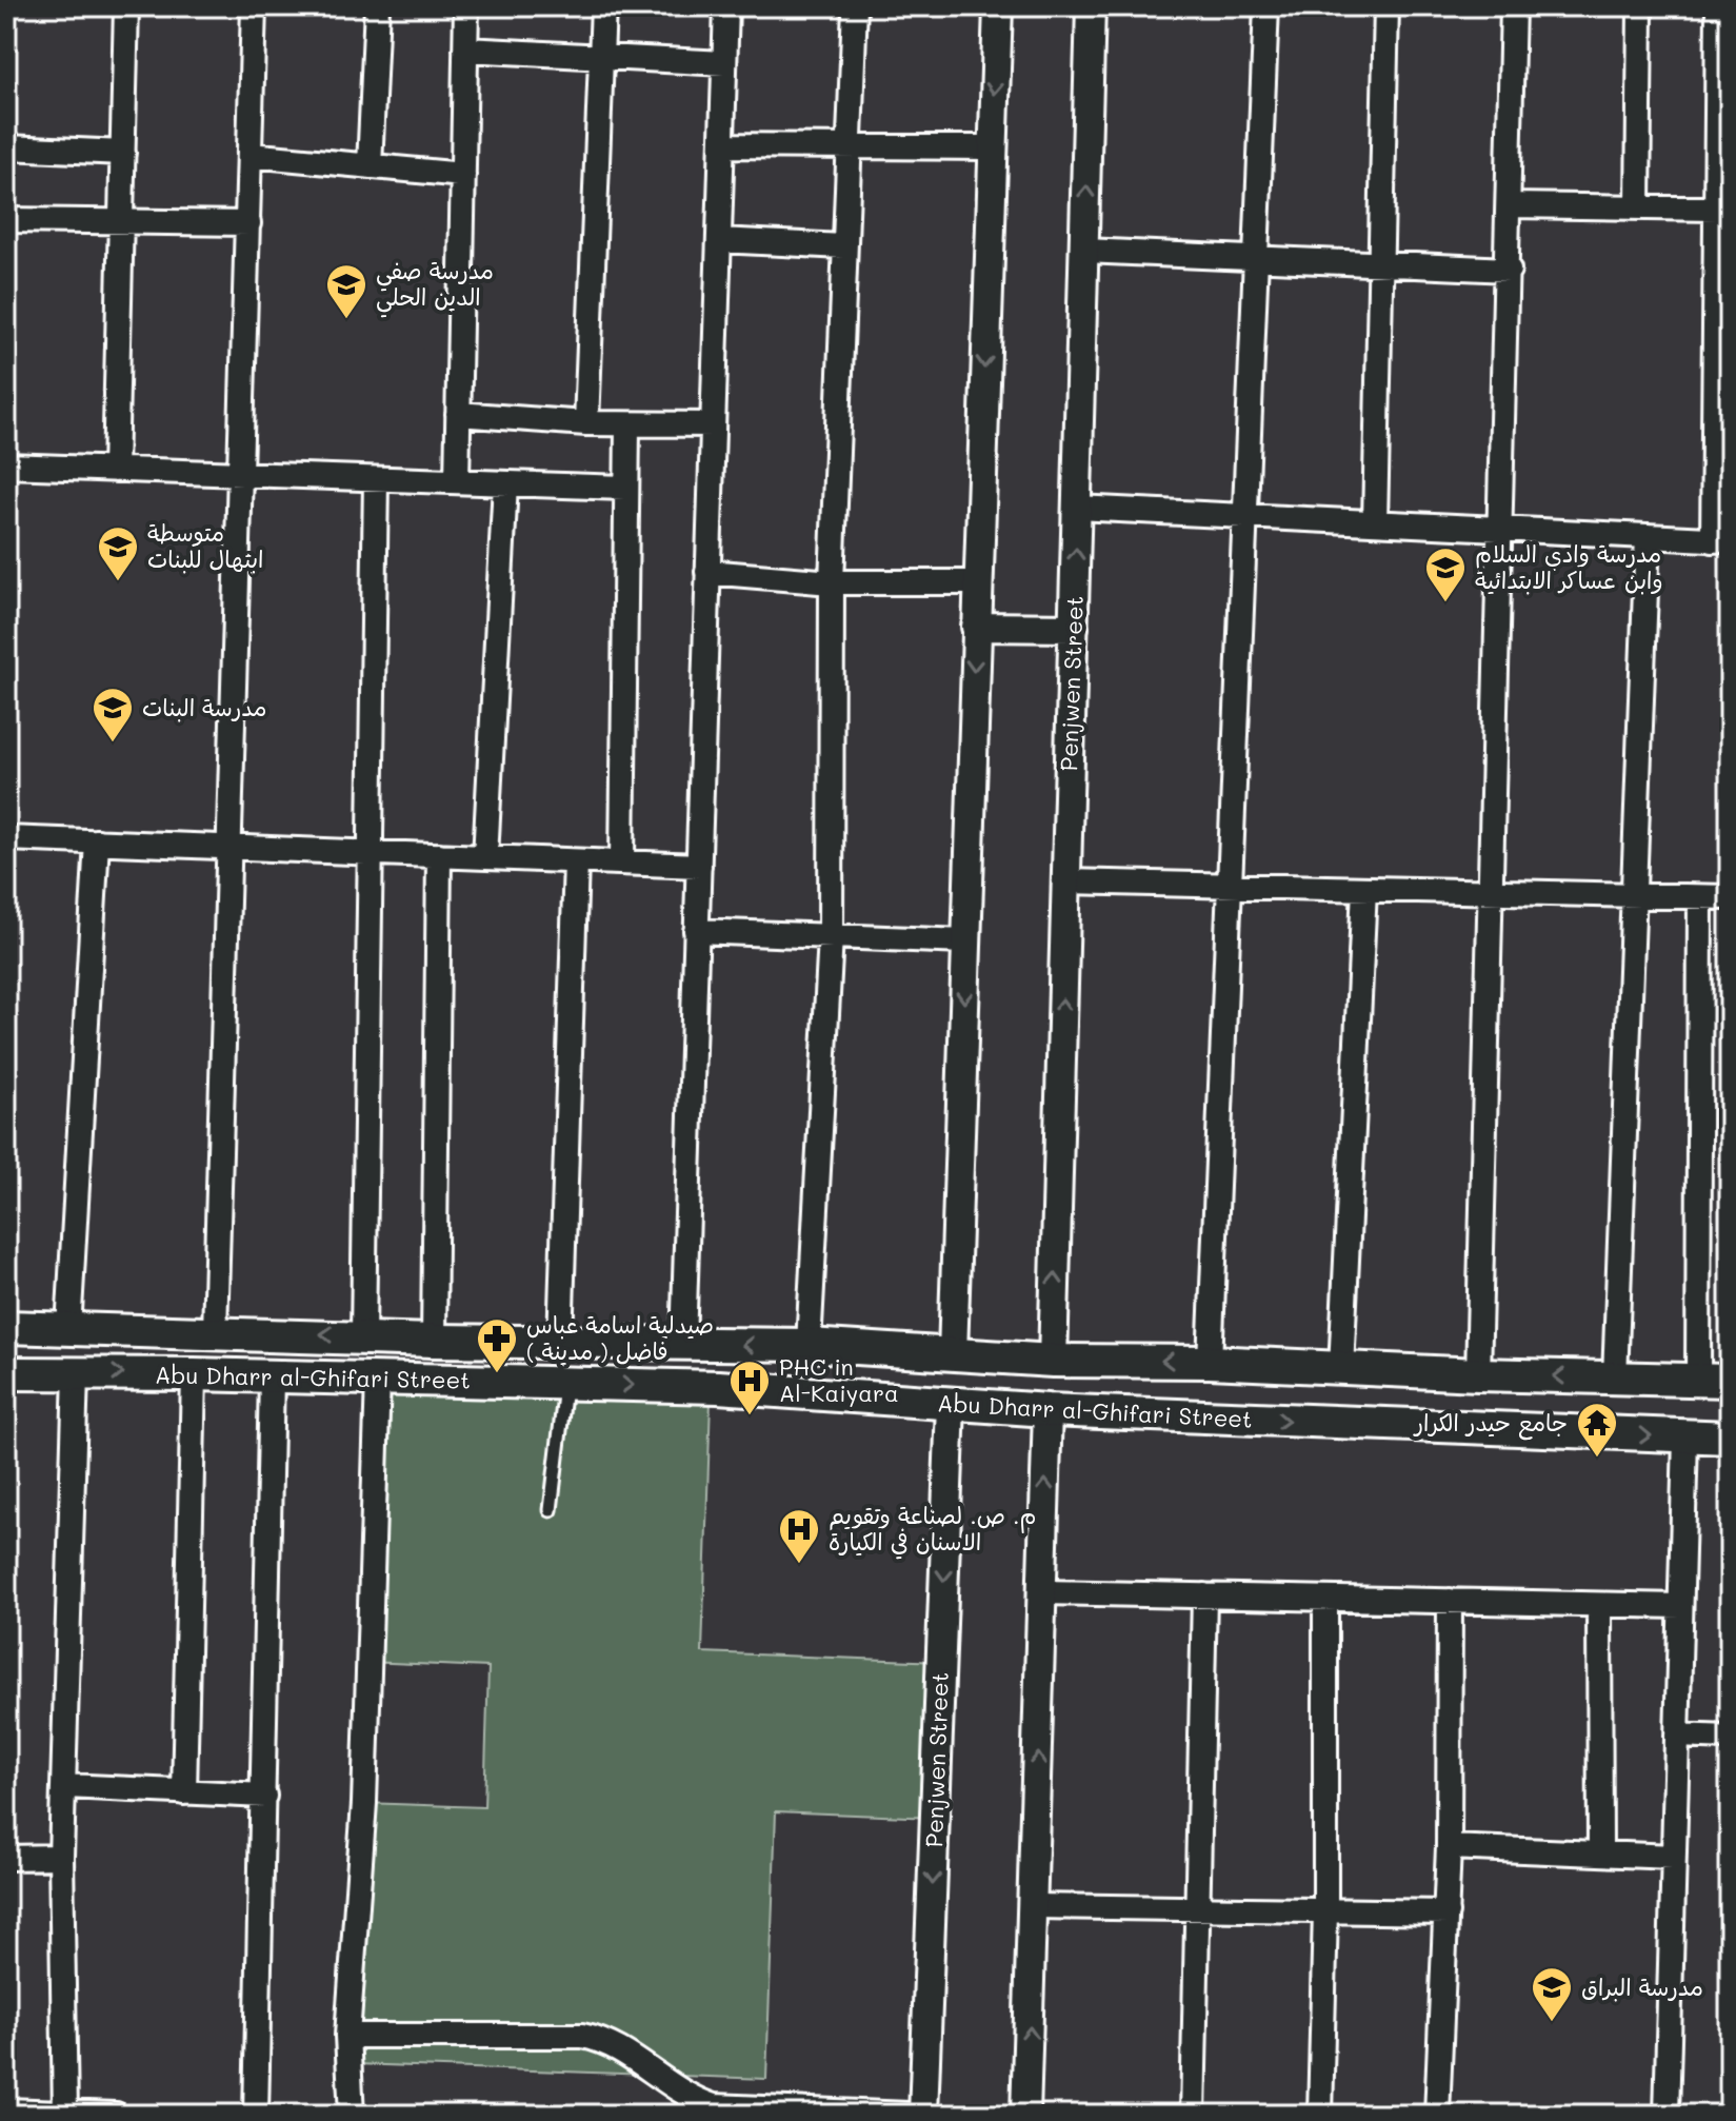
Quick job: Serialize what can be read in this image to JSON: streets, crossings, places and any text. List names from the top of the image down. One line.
{"streets":{"main road":["Abu Dharr al-Ghifari Street"],"street":["Penjwen Street"]},"crossings":[["Penjwen Street","Abu Dharr al-Ghifari Street"]],"places":{"school or university":["مدرسة صفي الدين الحلي","متوسطة ابتهال للبنات","مدرسة وادي السلام وابن عساكر الابتدائية","مدرسة البنات","مدرسة البراق"],"pharmacy":["صيدلية اسامة عباس فاضل ( مدينة )"],"hospital":["PHC in Al-Kaiyara","م. ص. لصناعة وتقويم الاسنان في الكيارة"],"temple":["جامع حيدر الكرار"]}}
